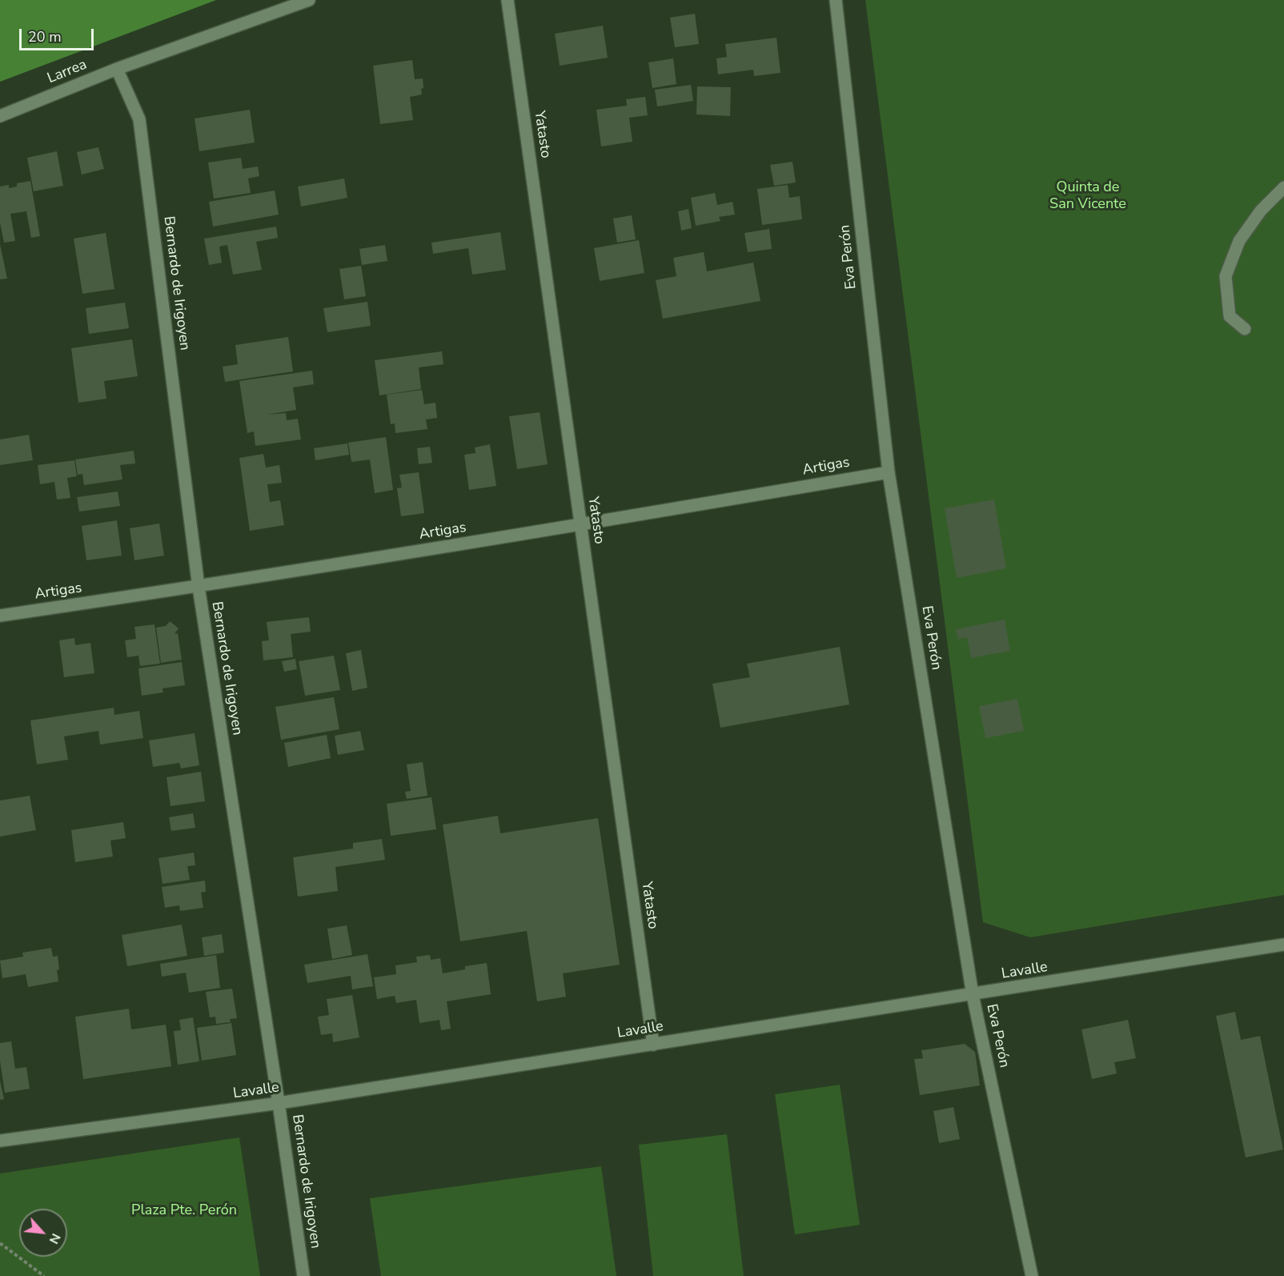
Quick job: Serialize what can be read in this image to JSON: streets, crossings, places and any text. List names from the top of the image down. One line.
{"streets":{"street":["Larrea","Yatasto","Eva Perón","Bernardo de Irigoyen","Artigas","Lavalle"]},"crossings":[["Larrea","Bernardo de Irigoyen"],["Yatasto","Artigas"],["Yatasto","Lavalle"],["Eva Perón","Artigas"],["Eva Perón","Lavalle"],["Bernardo de Irigoyen","Artigas"],["Bernardo de Irigoyen","Lavalle"]],"parks":["Quinta de San Vicente","Plaza Pte. Perón"],"scale_bar":"20 m","north":"bottom right"}
